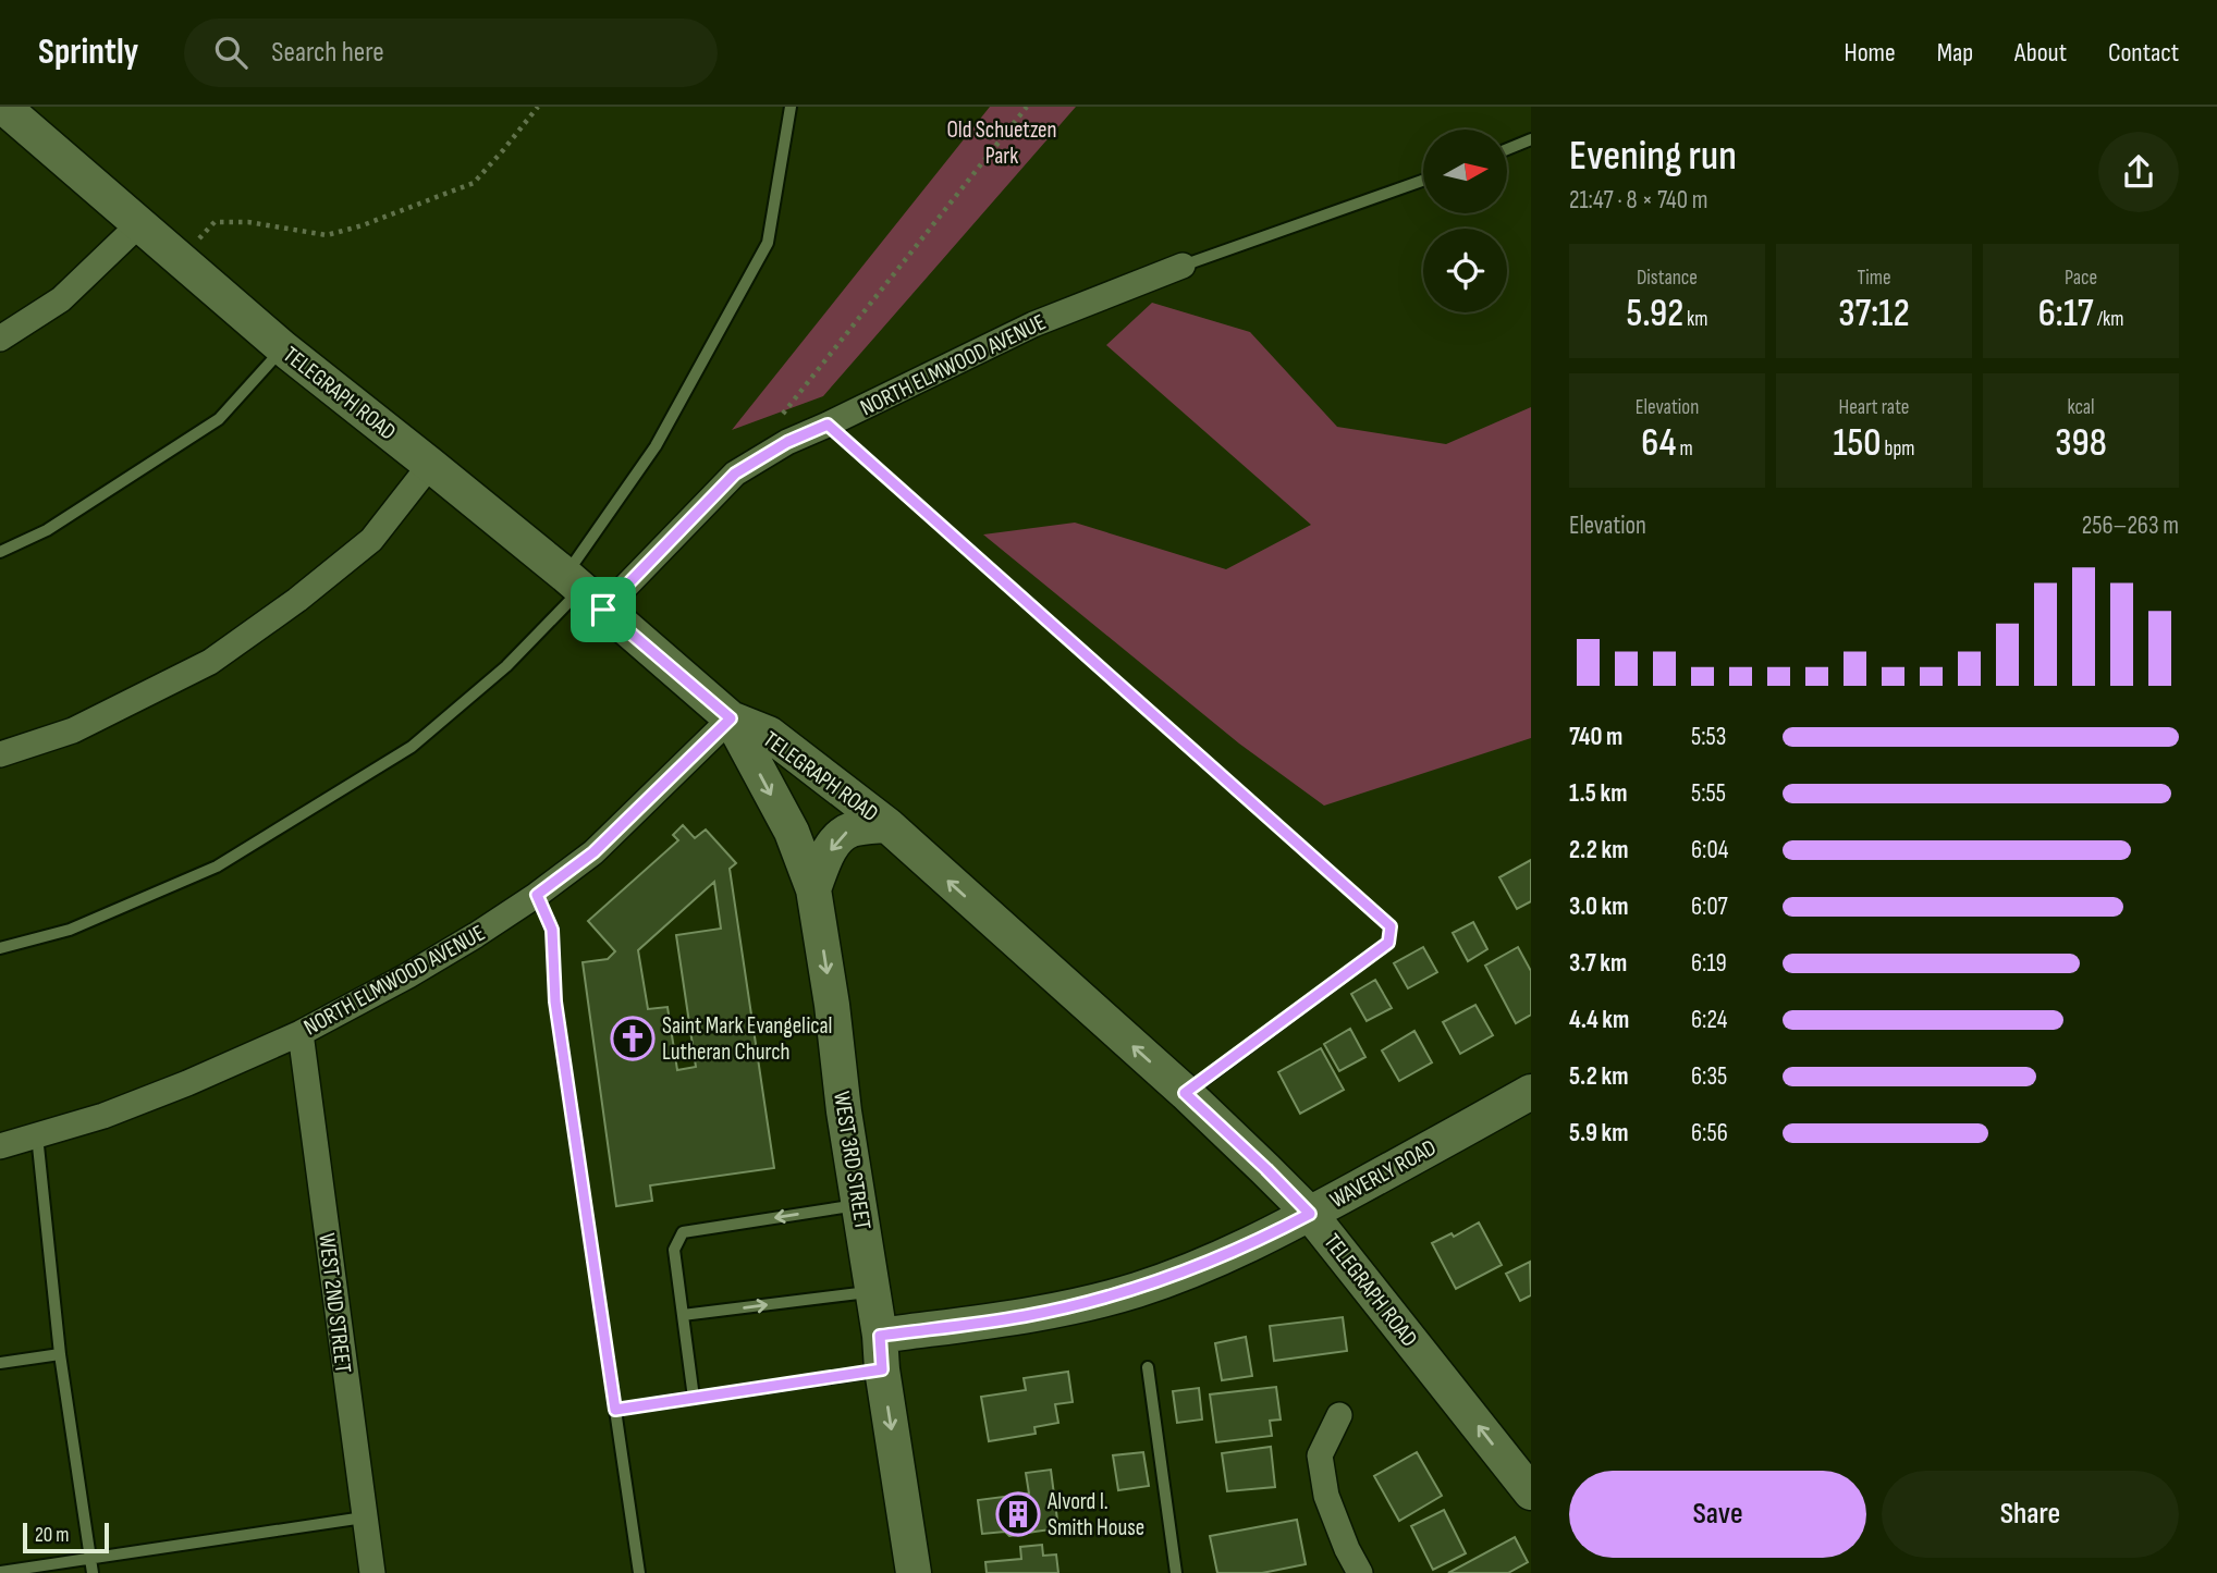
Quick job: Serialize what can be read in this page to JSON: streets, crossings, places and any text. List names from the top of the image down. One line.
{"streets":{"street":["NORTH ELMWOOD AVENUE","TELEGRAPH ROAD","WEST 3RD STREET","WAVERLY ROAD","WEST 2ND STREET"]},"crossings":[["NORTH ELMWOOD AVENUE","TELEGRAPH ROAD"],["NORTH ELMWOOD AVENUE","WEST 3RD STREET"],["NORTH ELMWOOD AVENUE","WEST 2ND STREET"],["TELEGRAPH ROAD","WEST 3RD STREET"],["TELEGRAPH ROAD","WAVERLY ROAD"],["WEST 3RD STREET","WAVERLY ROAD"]],"one_way":["TELEGRAPH ROAD","WEST 3RD STREET"],"parks":["Old Schuetzen Park"],"places":{"church":["Saint Mark Evangelical Lutheran Church"],"building":["Alvord I. Smith House"]},"scale_bar":"20 m","north":"right","page":{"header":"Sprintly","search":"Search here","nav":["Home","Map","About","Contact"],"heading":["Evening run","21:47 · 8 × 740 m"],"stats":[["Distance","5.92 km"],["Time","37:12"],["Pace","6:17 /km"],["Elevation","64 m"],["Heart rate","150 bpm"],["kcal","398"]],"chart":["Elevation","256–263 m"],"list":[{"name":"740 m","note":"5:53"},{"name":"1.5 km","note":"5:55"},{"name":"2.2 km","note":"6:04"},{"name":"3.0 km","note":"6:07"},{"name":"3.7 km","note":"6:19"},{"name":"4.4 km","note":"6:24"},{"name":"5.2 km","note":"6:35"},{"name":"5.9 km","note":"6:56"}],"buttons":["Save","Share"],"scale":"20 m"}}
